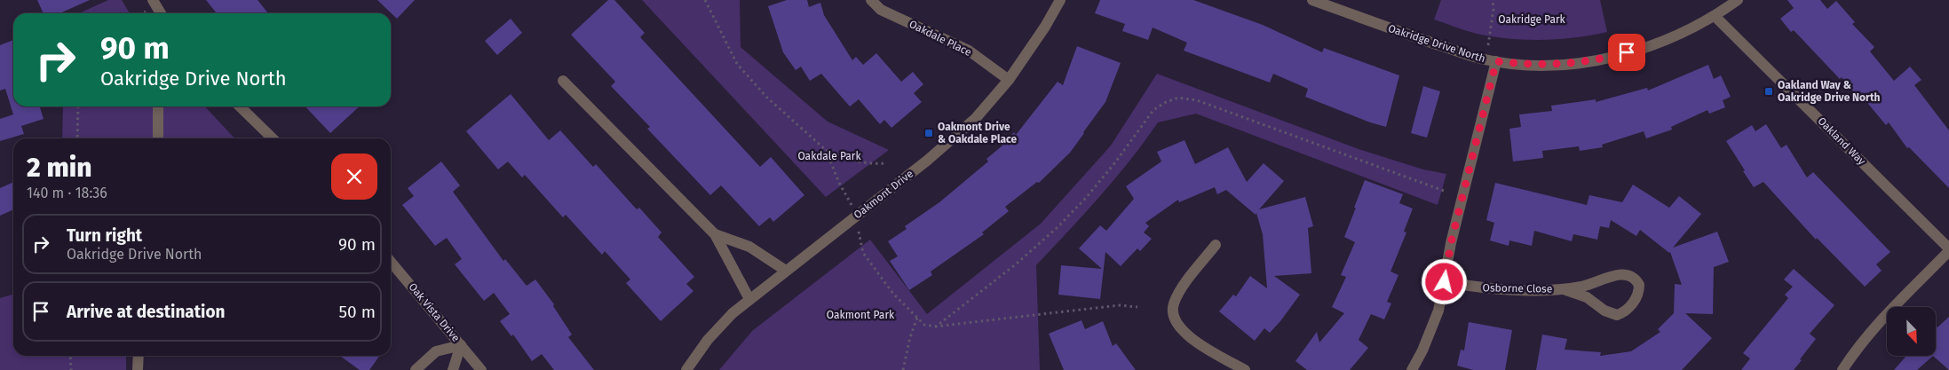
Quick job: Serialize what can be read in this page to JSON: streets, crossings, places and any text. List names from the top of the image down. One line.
{"streets":{"street":["Oakdale Place","Oakridge Drive North","Oakland Way","Oakmont Drive","Osborne Close","Oak Vista Drive"]},"crossings":[["Oakdale Place","Oakmont Drive"],["Oakridge Drive North","Oakland Way"]],"parks":["Oakridge Park","Oakdale Park","Oakmont Park"],"places":{"transit":["Oakland Way & Oakridge Drive North","Oakmont Drive & Oakdale Place"]},"north":"bottom right","page":{"turn":["90 m","Oakridge Drive North"],"heading":["2 min","140 m · 18:36"],"list":[{"name":"Turn right","note":"Oakridge Drive North","value":"90 m"},{"name":"Arrive at destination","value":"50 m"}]}}
